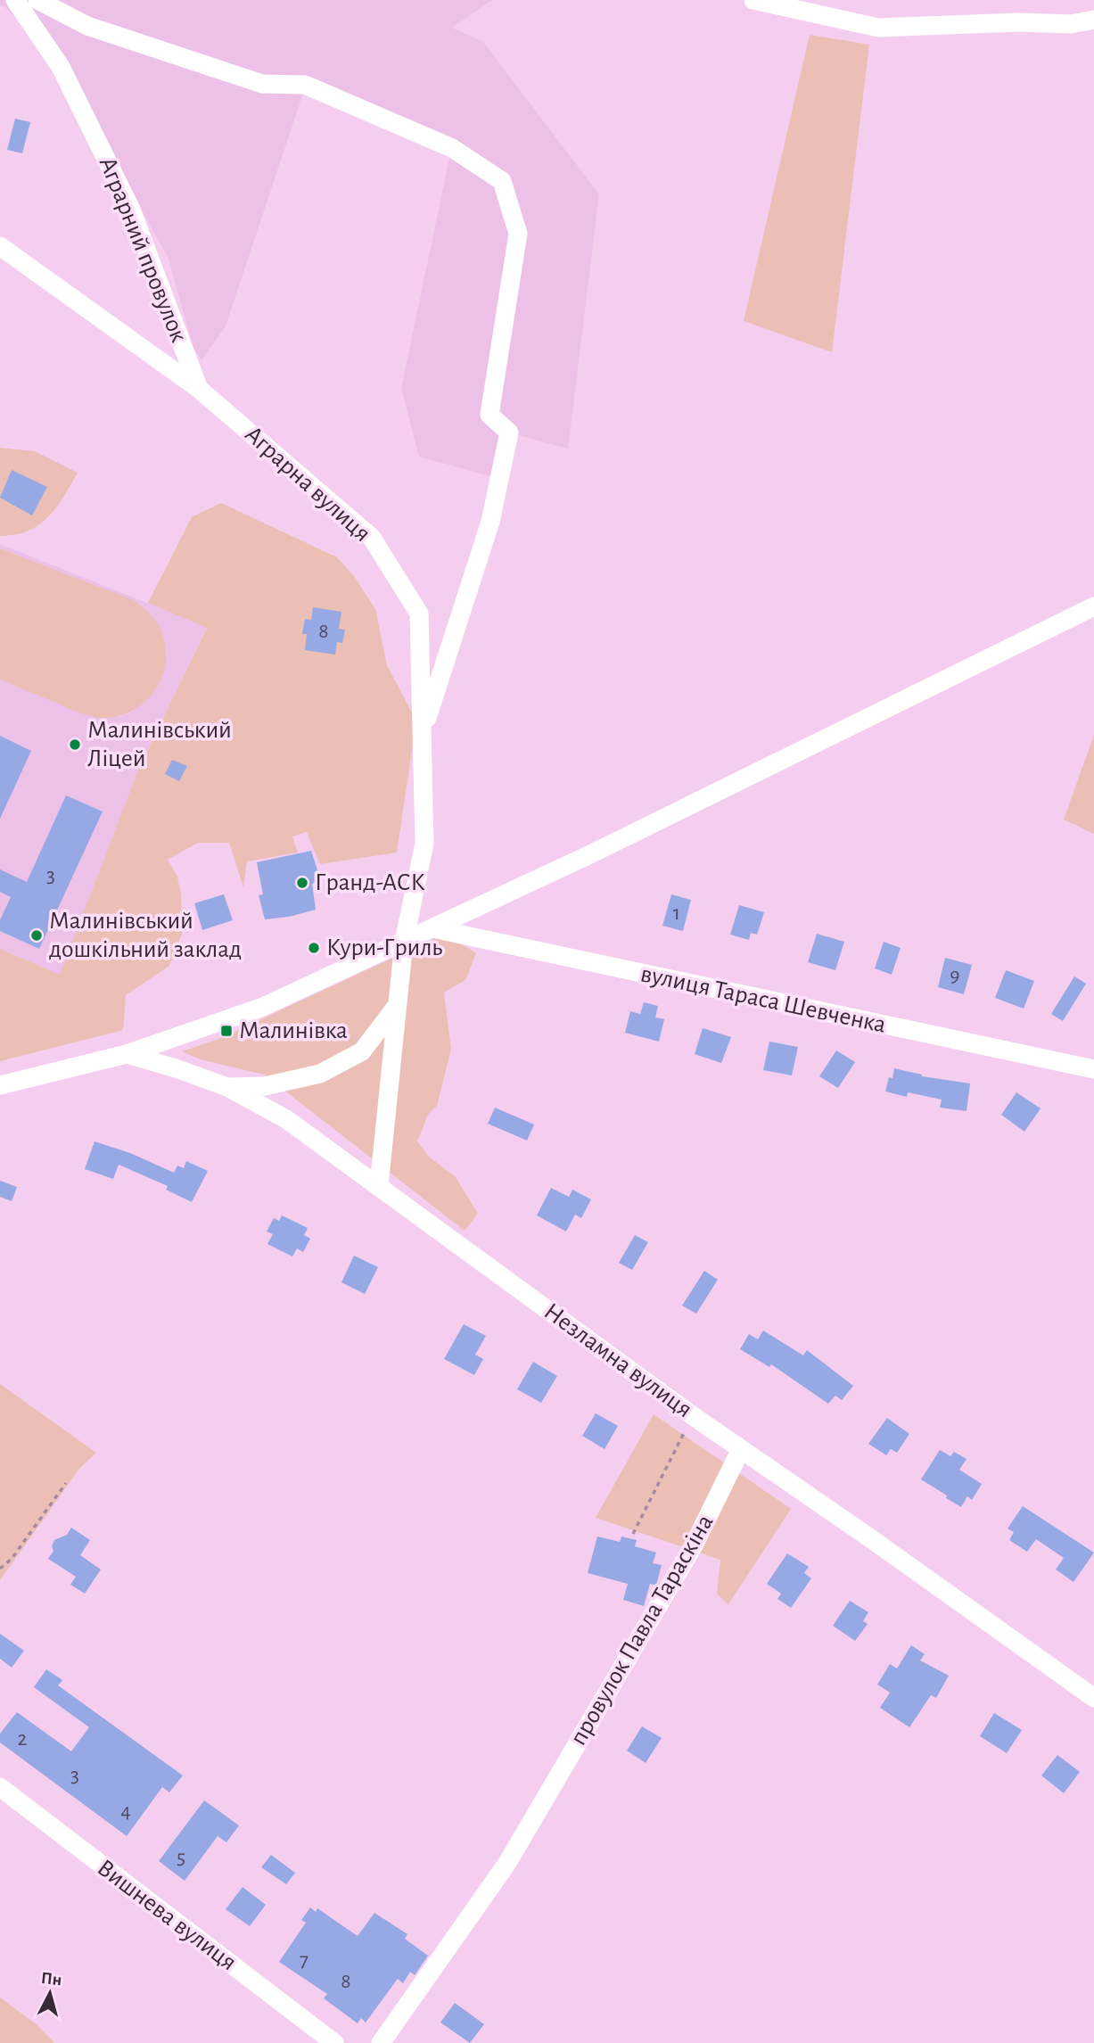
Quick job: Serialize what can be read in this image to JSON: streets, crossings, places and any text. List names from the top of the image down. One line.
{"streets":{"street":["Аграрний провулок","Аграрна вулиця","вулиця Тараса Шевченка","Незламна вулиця","провулок Павла Тараскіна","Вишнева вулиця"]},"crossings":[["Аграрний провулок","Аграрна вулиця"],["Аграрна вулиця","Незламна вулиця"],["Незламна вулиця","провулок Павла Тараскіна"]],"places":{"other":["Малинівський Ліцей","Гранд-АСК","Малинівський дошкільний заклад","Кури-Гриль"],"transit":["Малинівка"]},"house_numbers":["8","3","1","9","2","3","4","5","7","8"],"north":"top"}
